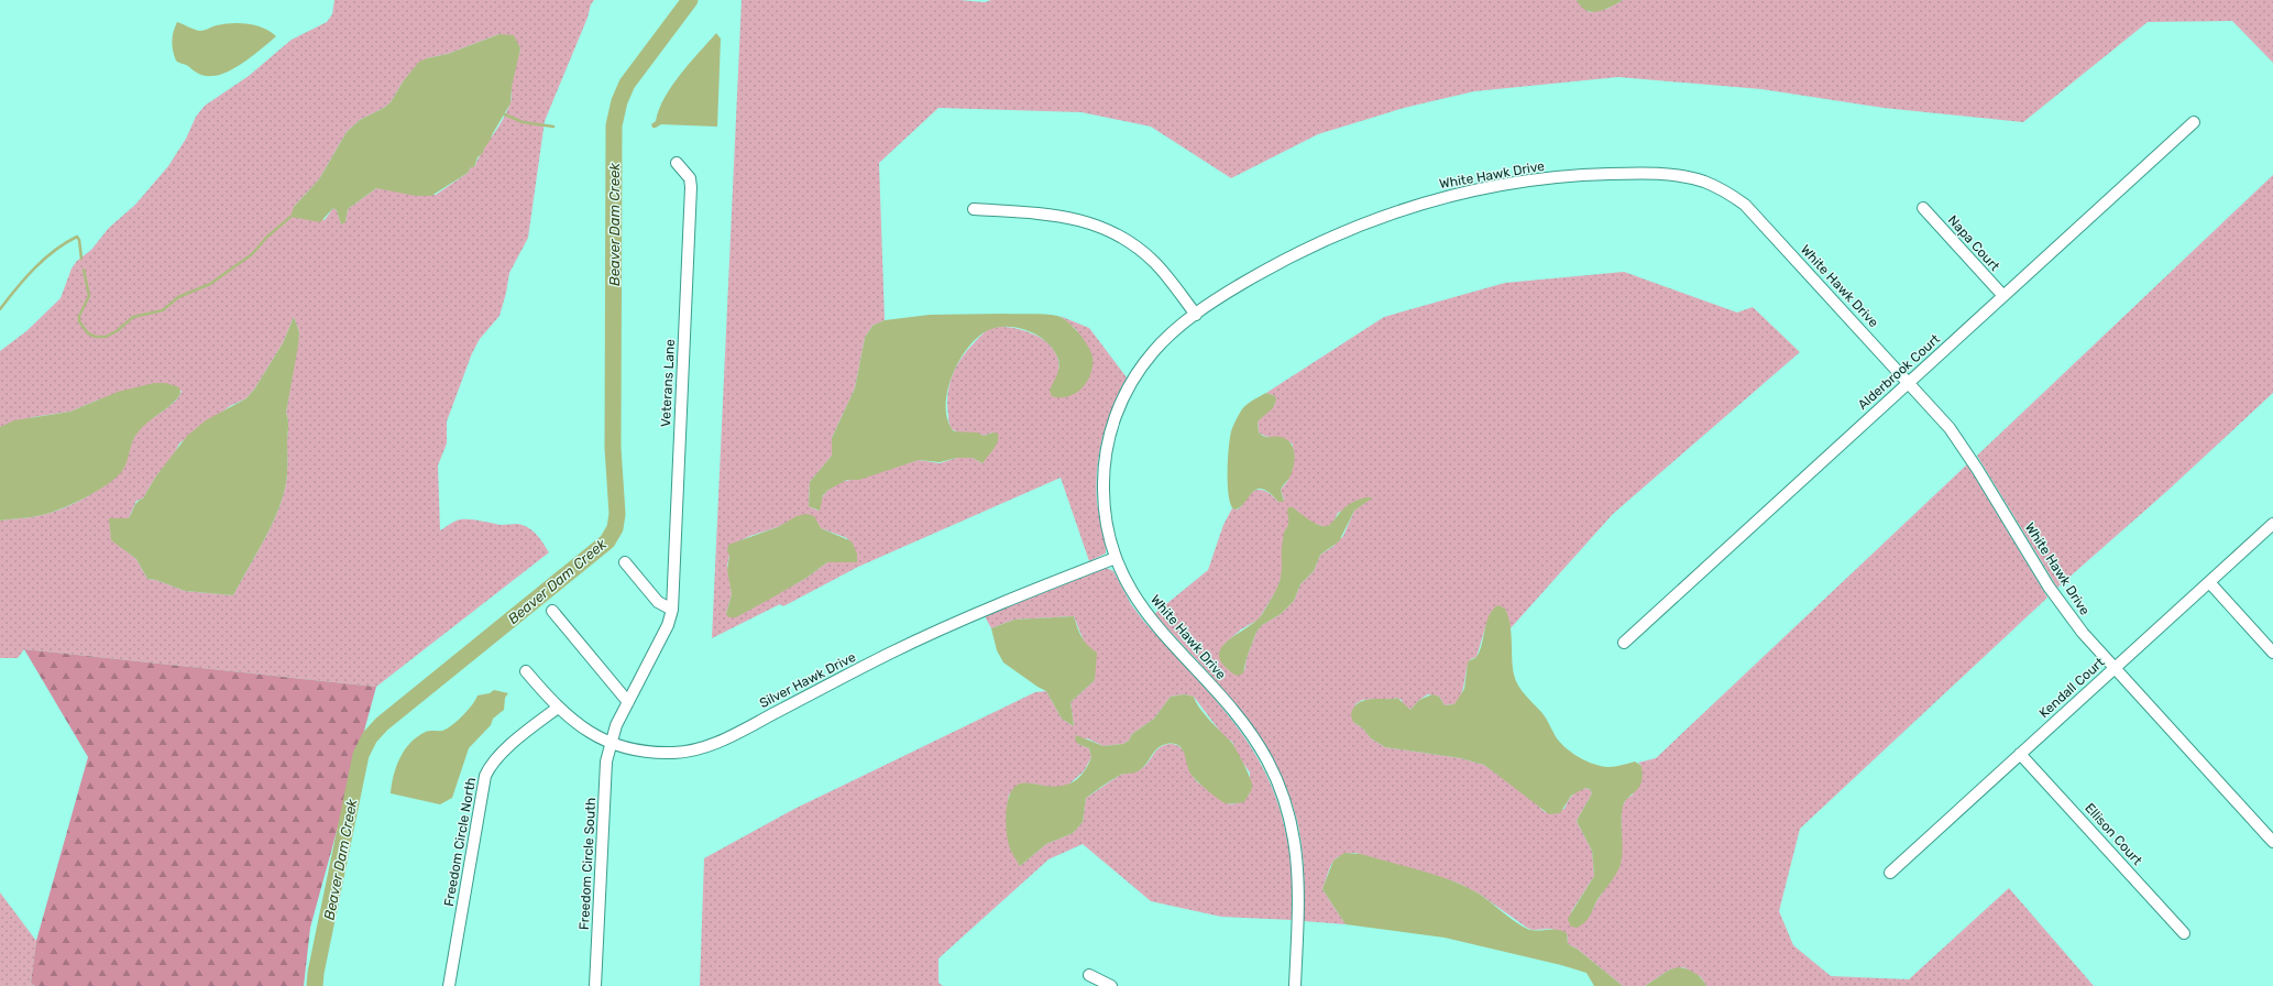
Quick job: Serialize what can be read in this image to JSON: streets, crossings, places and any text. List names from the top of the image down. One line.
{"streets":{"street":["White Hawk Drive","Napa Court","Alderbrook Court","Veterans Lane","Silver Hawk Drive","Kendall Court","Ellison Court","Freedom Circle North","Freedom Circle South"]},"crossings":[["White Hawk Drive","Alderbrook Court"],["White Hawk Drive","Silver Hawk Drive"],["White Hawk Drive","Kendall Court"],["Napa Court","Alderbrook Court"],["Veterans Lane","Silver Hawk Drive"],["Veterans Lane","Freedom Circle South"],["Silver Hawk Drive","Freedom Circle North"],["Silver Hawk Drive","Freedom Circle South"],["Kendall Court","Ellison Court"]],"water":["Beaver Dam Creek"]}
